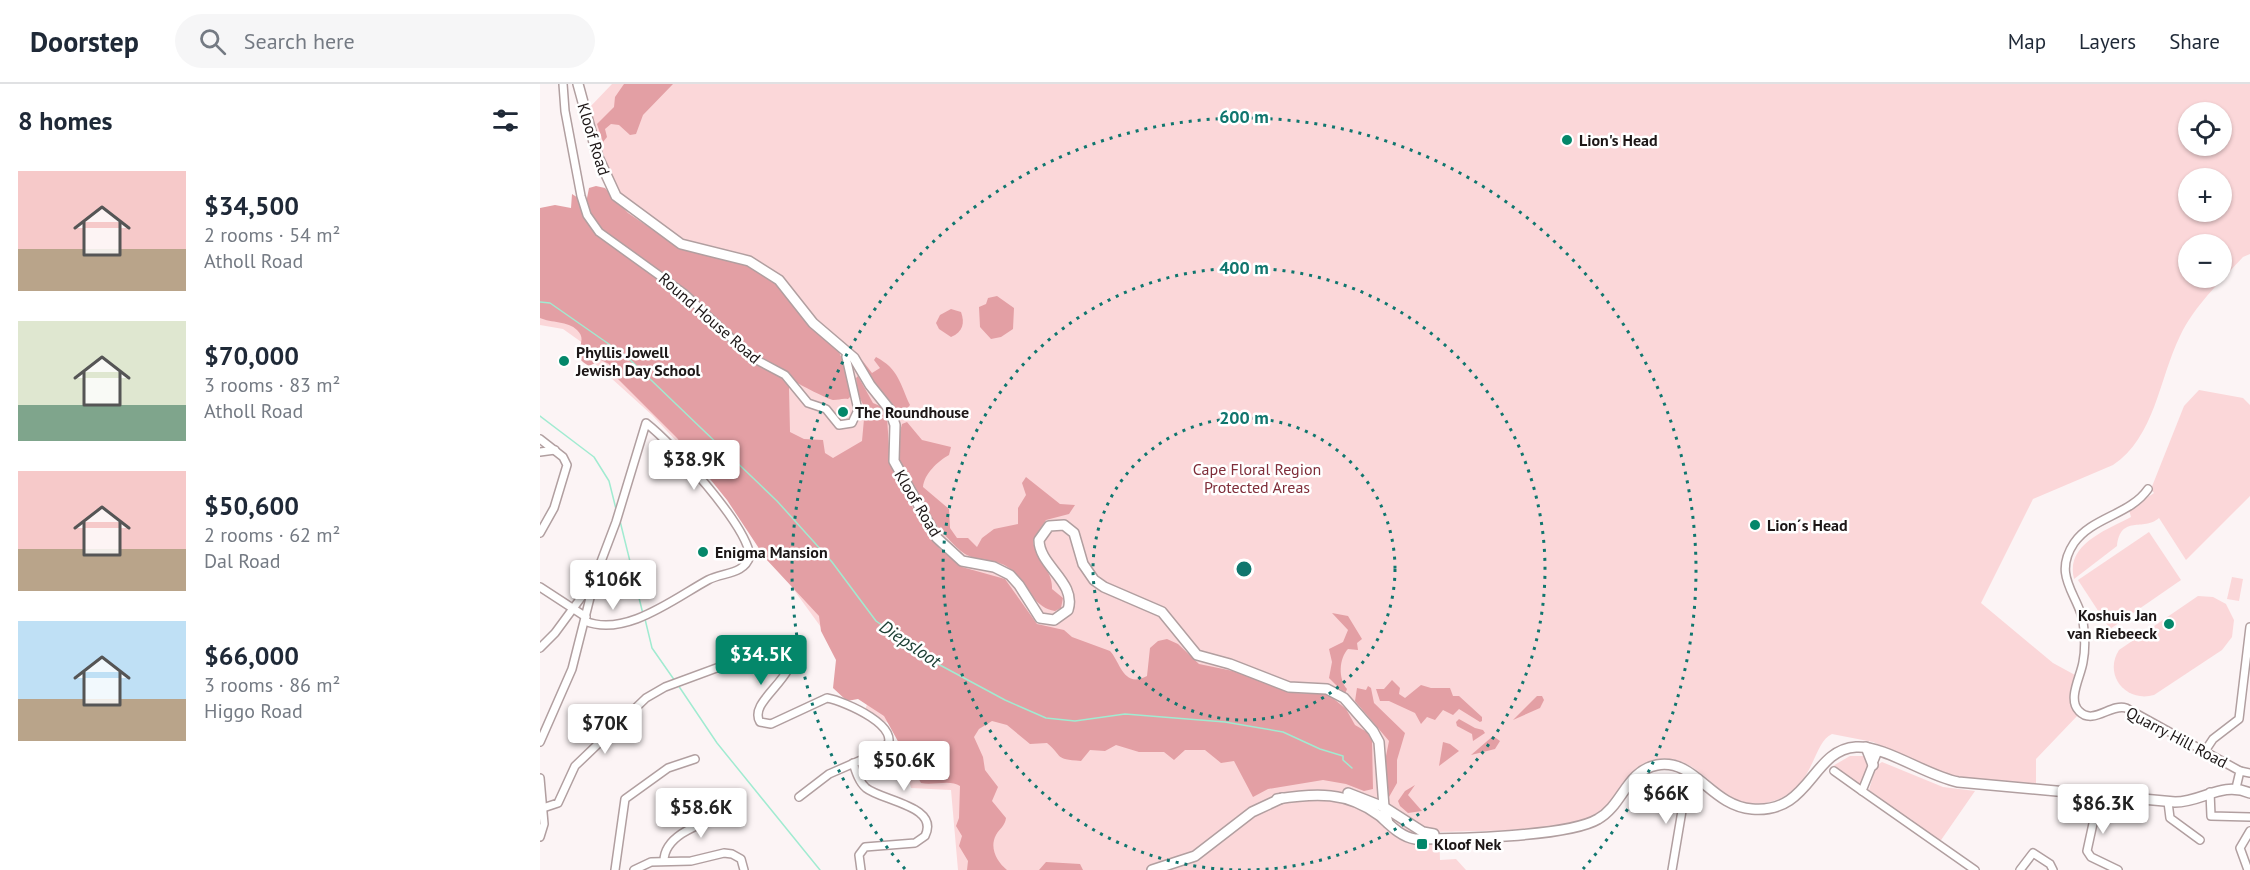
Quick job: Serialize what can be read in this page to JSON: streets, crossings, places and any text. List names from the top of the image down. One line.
{"streets":{"main road":["Kloof Road"],"street":["Round House Road","Quarry Hill Road"]},"crossings":[["Kloof Road","Round House Road"]],"water":["Diepsloot"],"parks":["Cape Floral Region Protected Areas"],"places":{"other":["Lion's Head","Phyllis Jowell Jewish Day School","The Roundhouse","Lion´s Head","Enigma Mansion","Koshuis Jan van Riebeeck"],"transit":["Kloof Nek"]},"page":{"header":"Doorstep","search":"Search here","nav":["Map","Layers","Share"],"heading":"8 homes","map_buttons":["+","−"],"list":[{"name":"$34,500","note":"2 rooms · 54 m² · Atholl Road"},{"name":"$70,000","note":"3 rooms · 83 m² · Atholl Road"},{"name":"$50,600","note":"2 rooms · 62 m² · Dal Road"},{"name":"$66,000","note":"3 rooms · 86 m² · Higgo Road"}],"price":["$38.9K","$106K","$34.5K","$70K","$50.6K","$66K","$86.3K","$58.6K"]},"rings":["600 m","400 m","200 m"]}
